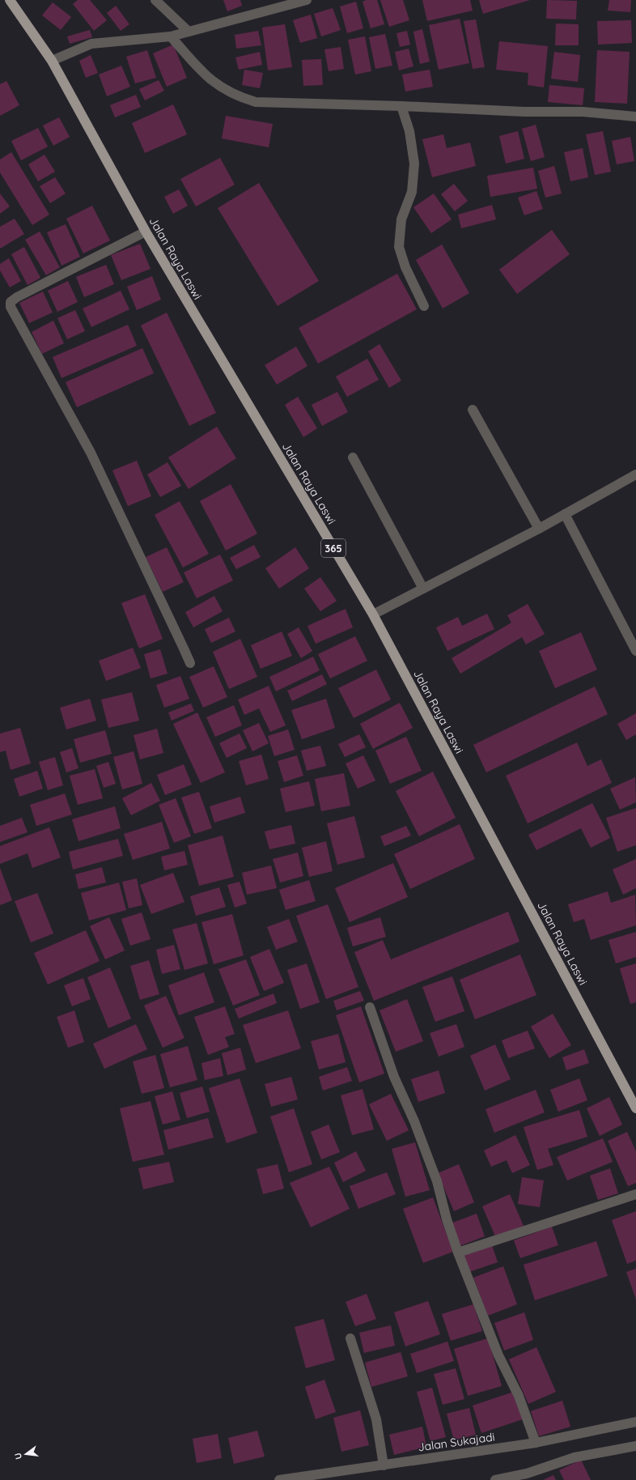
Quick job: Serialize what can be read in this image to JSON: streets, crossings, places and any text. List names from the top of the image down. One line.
{"streets":{"main road":["Jalan Raya Laswi","365"],"street":["Jalan Sukajadi"]},"north":"left"}
